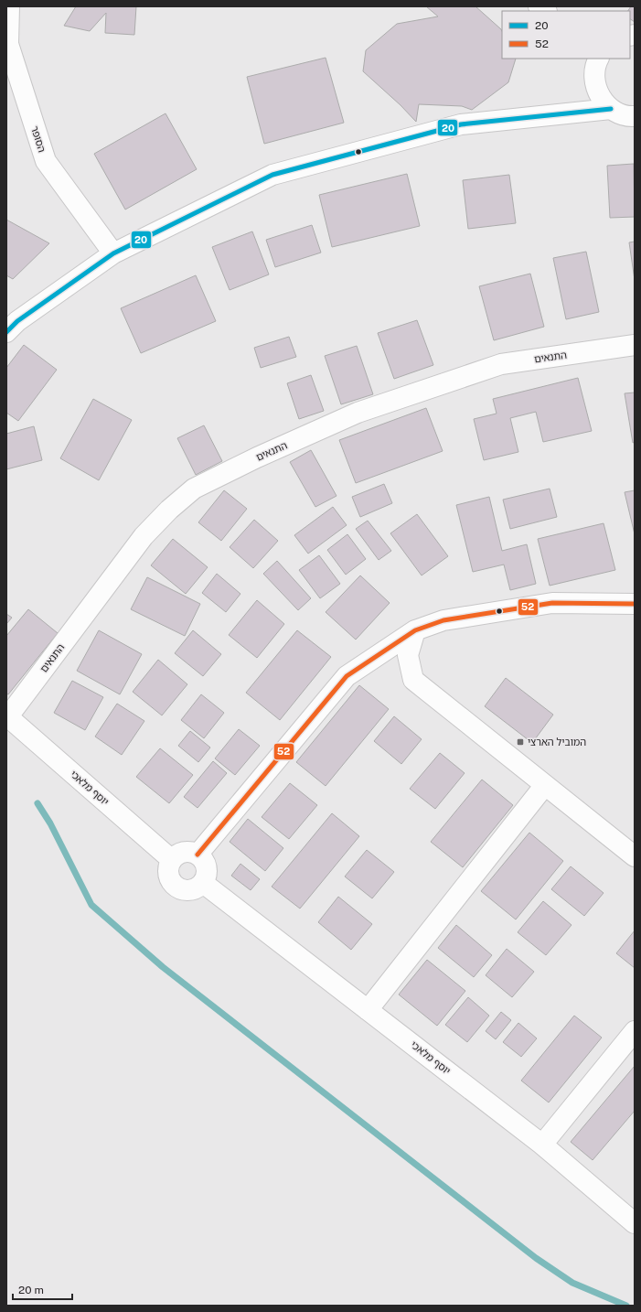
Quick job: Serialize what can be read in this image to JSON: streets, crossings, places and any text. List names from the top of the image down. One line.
{"streets":{"street":["הסופר","התנאים","יוסף מלאכי"]},"crossings":[["התנאים","יוסף מלאכי"]],"places":{"transit":["המוביל הארצי"]},"lines":["transit line 20","transit line 52"],"legend":["20","52"],"scale_bar":"20 m"}
